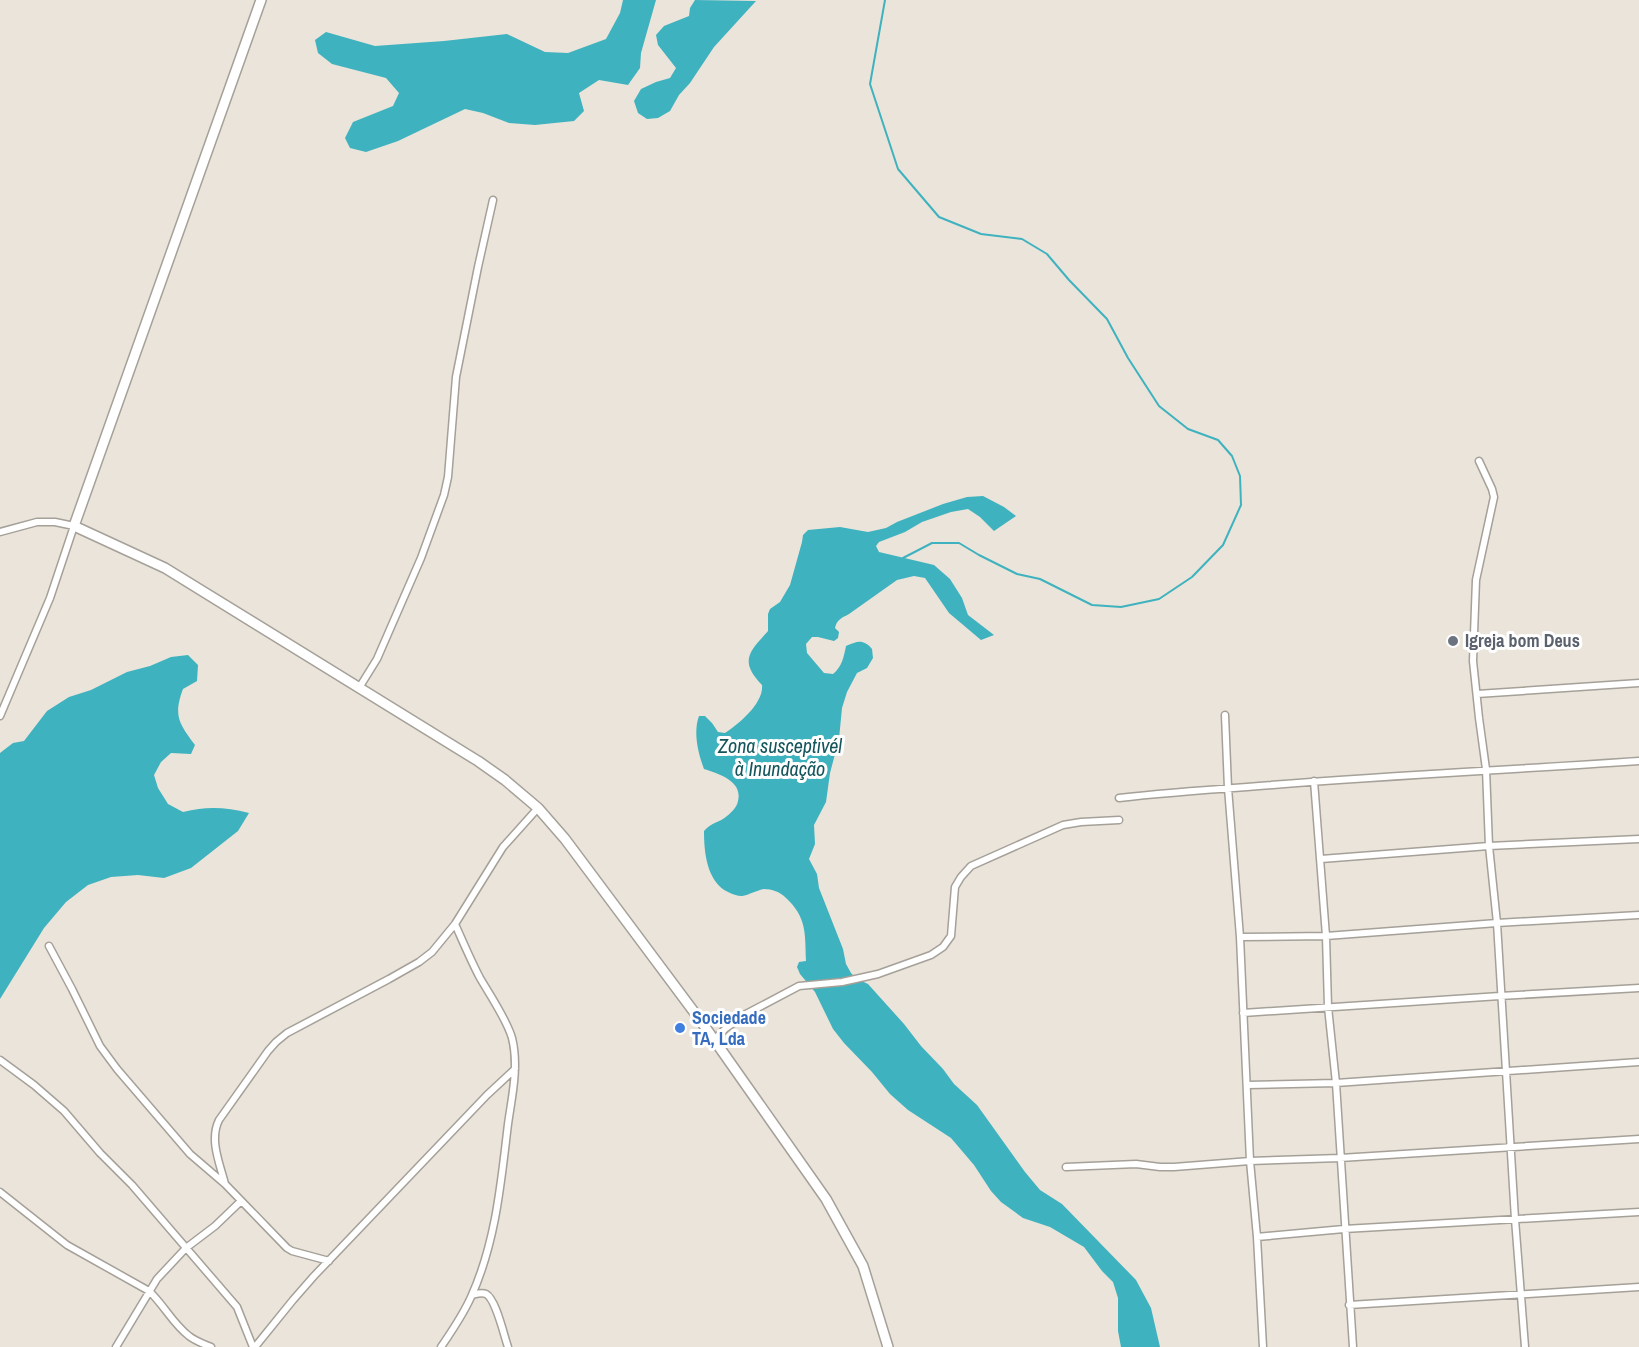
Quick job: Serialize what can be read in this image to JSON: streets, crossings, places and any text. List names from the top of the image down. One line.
{"water":["Zona susceptivél à Inundação"],"places":["Igreja bom Deus","Sociedade TA, Lda"]}
